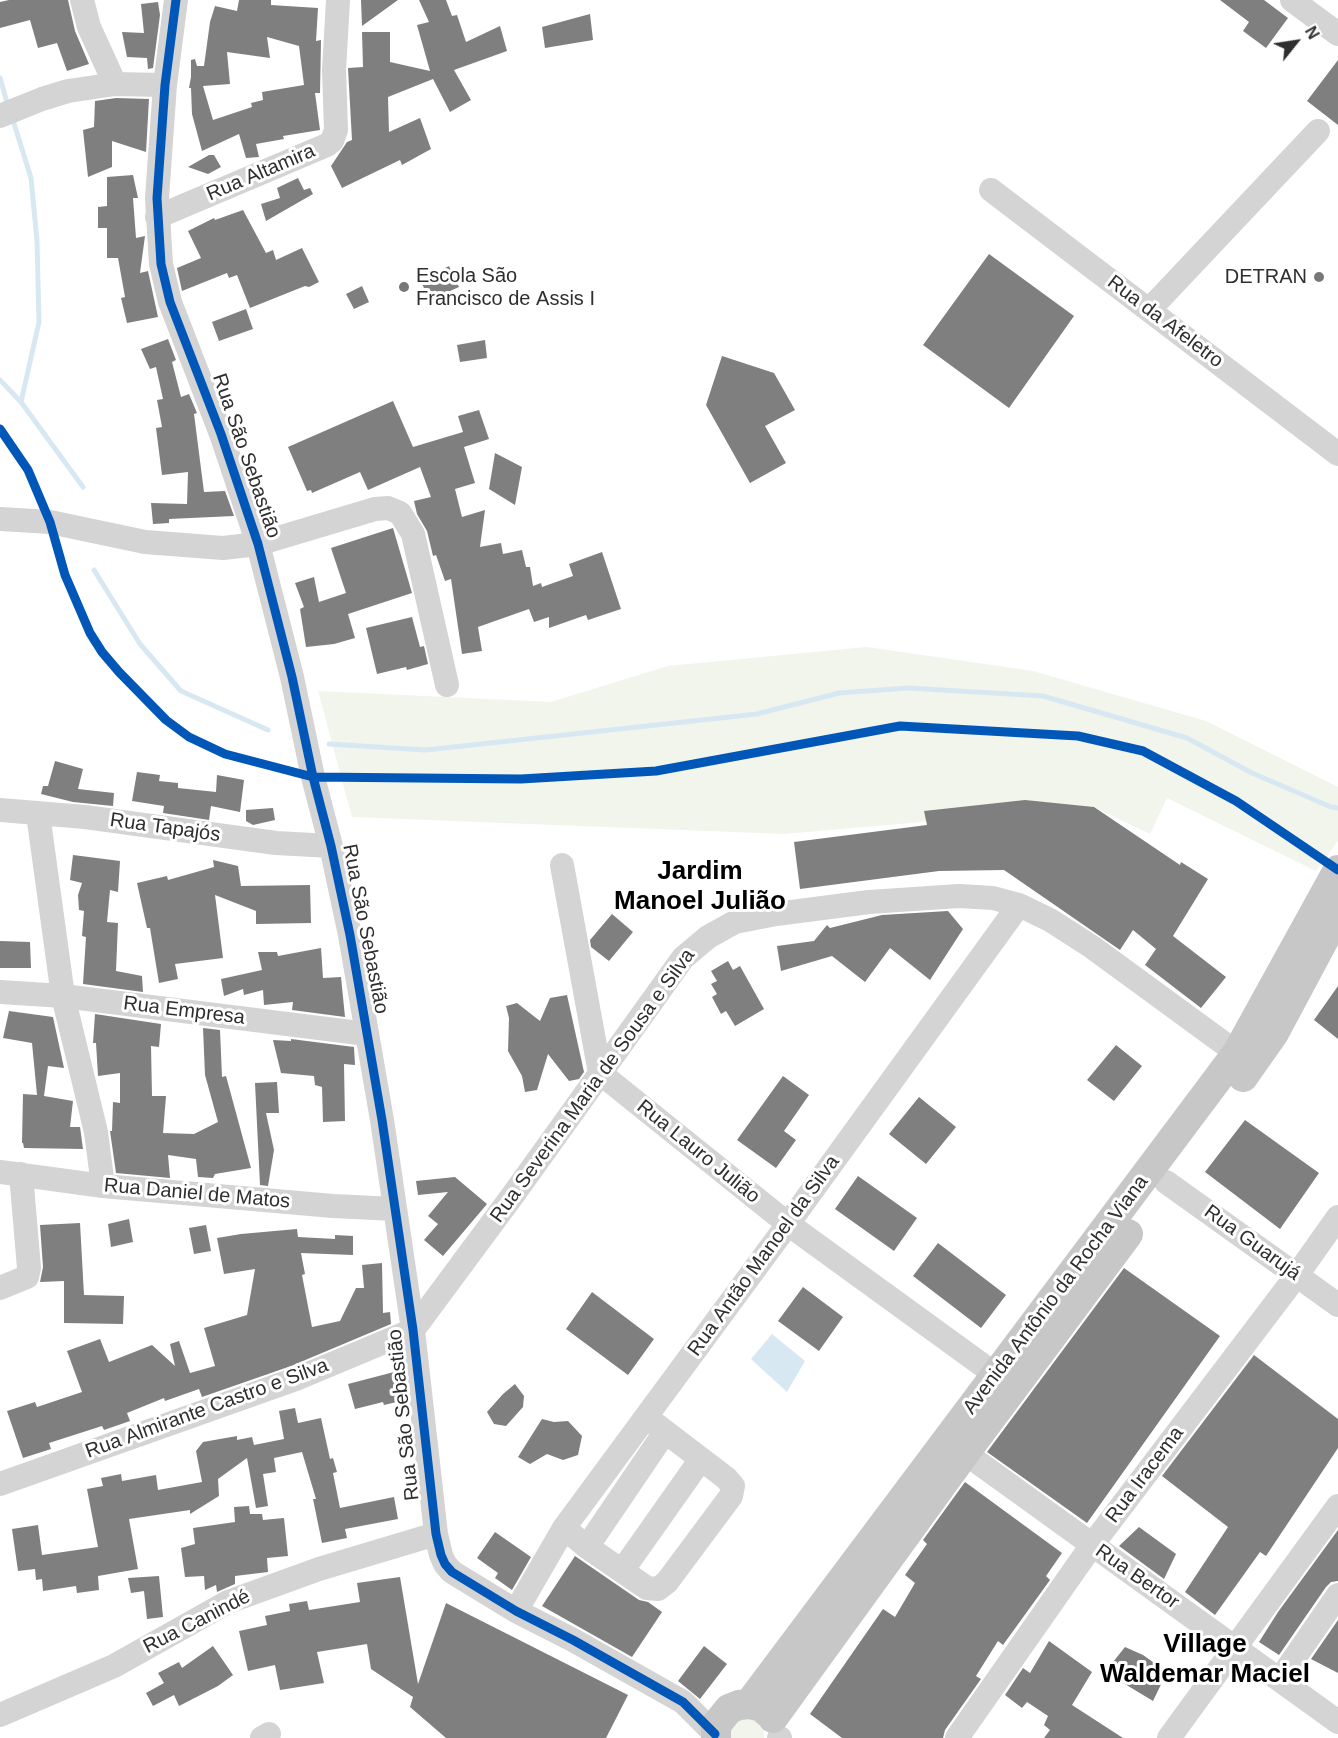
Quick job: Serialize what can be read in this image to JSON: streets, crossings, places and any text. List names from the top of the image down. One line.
{"streets":{"main road":["Avenida Antônio da Rocha Viana"],"street":["Rua Altamira","Rua da Afeletro","Rua São Sebastião","Rua Tapajós","Rua Empresa","Rua Severina Maria de Sousa e Silva","Rua Lauro Julião","Rua Daniel de Matos","Rua Guarujá","Rua Antão Manoel da Silva","Rua Almirante Castro e Silva","Rua Iracema","Rua Bertor","Rua Canindé"]},"crossings":[["Rua Altamira","Rua São Sebastião"],["Rua São Sebastião","Rua Tapajós"],["Rua São Sebastião","Rua Empresa"],["Rua São Sebastião","Rua Severina Maria de Sousa e Silva"],["Rua São Sebastião","Rua Daniel de Matos"],["Rua São Sebastião","Rua Antão Manoel da Silva"],["Rua São Sebastião","Avenida Antônio da Rocha Viana"],["Rua São Sebastião","Rua Almirante Castro e Silva"],["Rua São Sebastião","Rua Canindé"],["Rua Severina Maria de Sousa e Silva","Rua Lauro Julião"],["Rua Severina Maria de Sousa e Silva","Rua Antão Manoel da Silva"],["Rua Severina Maria de Sousa e Silva","Avenida Antônio da Rocha Viana"],["Rua Severina Maria de Sousa e Silva","Rua Almirante Castro e Silva"],["Rua Lauro Julião","Rua Antão Manoel da Silva"],["Rua Lauro Julião","Avenida Antônio da Rocha Viana"],["Rua Guarujá","Avenida Antônio da Rocha Viana"],["Rua Guarujá","Rua Iracema"],["Avenida Antônio da Rocha Viana","Rua Bertor"],["Rua Iracema","Rua Bertor"]],"districts":["Jardim Manoel Julião","Village Waldemar Maciel"],"places":["DETRAN","Escola São Francisco de Assis I"],"north":"top right"}
